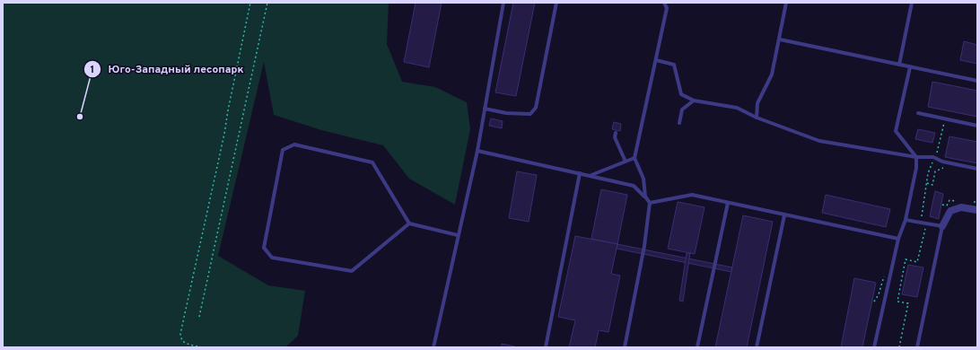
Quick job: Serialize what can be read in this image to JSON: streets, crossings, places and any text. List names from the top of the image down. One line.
{"places":["Юго-Западный лесопарк"]}
